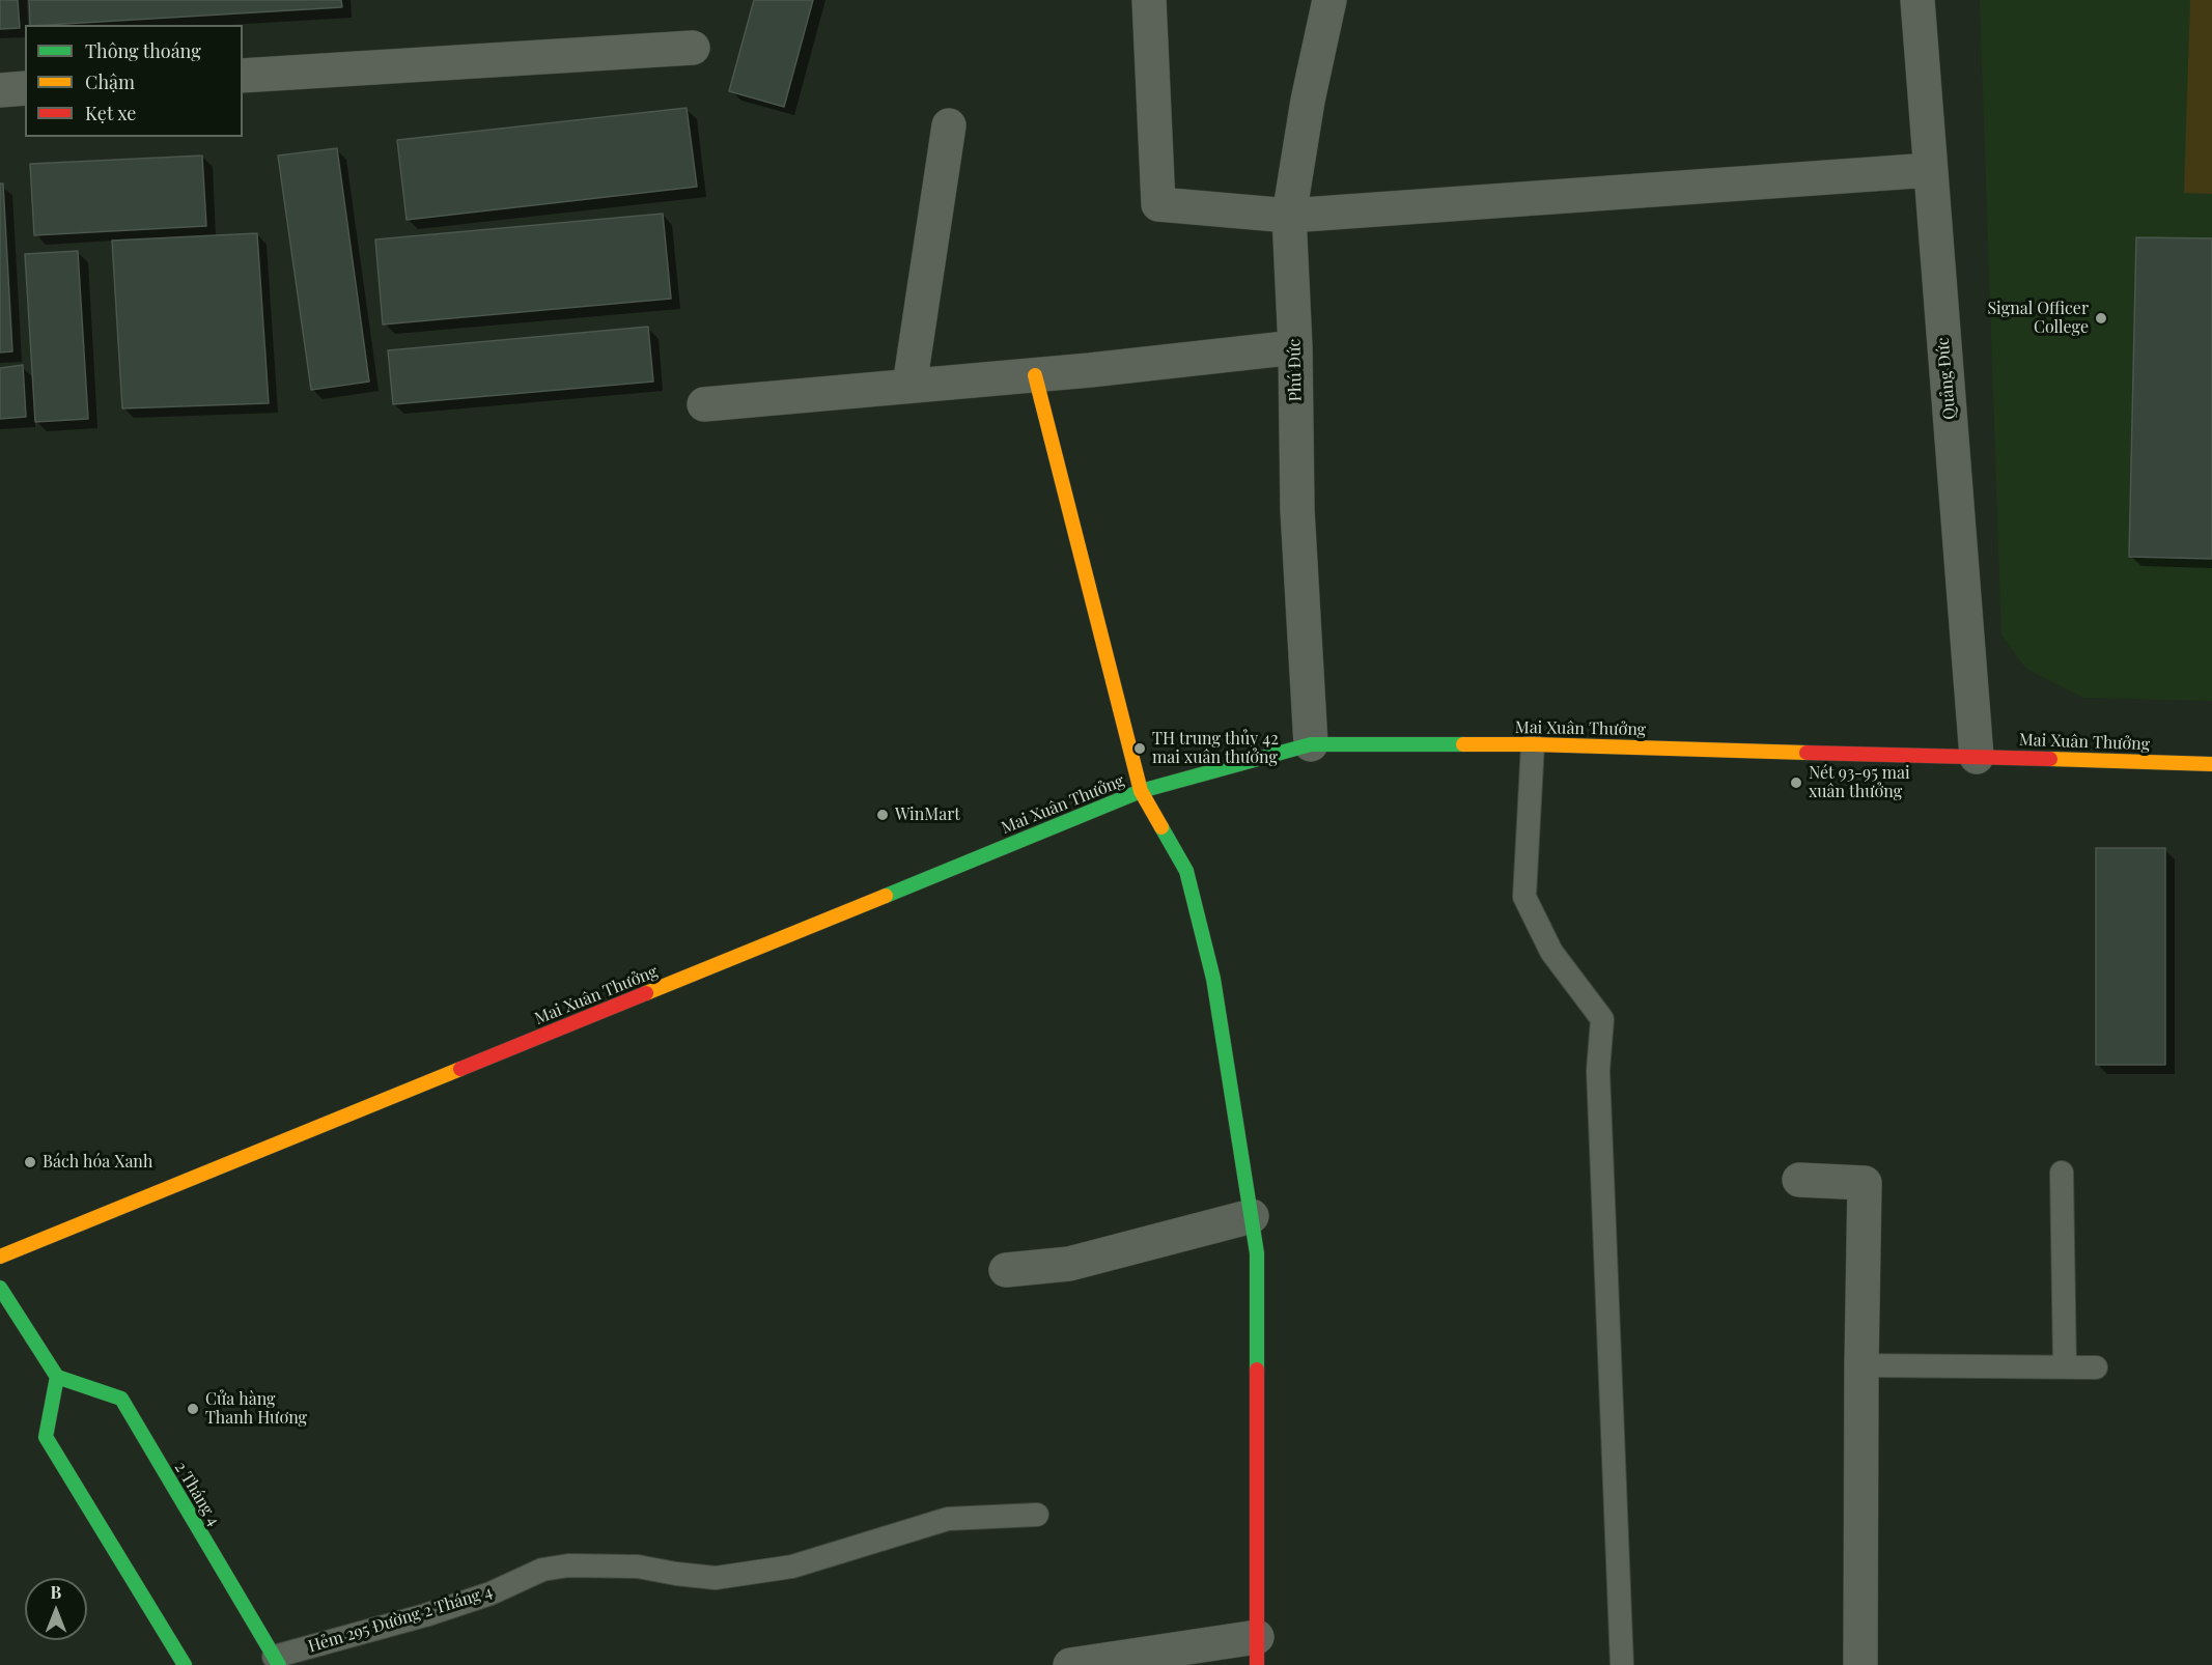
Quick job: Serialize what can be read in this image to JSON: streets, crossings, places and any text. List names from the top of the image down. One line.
{"streets":{"main road":["Mai Xuân Thưởng","2 Tháng 4"],"street":["Phú Đức","Quảng Đức"],"lane":["Hẻm 295 Đường 2 Tháng 4"]},"crossings":[["Phú Đức","Mai Xuân Thưởng"],["Quảng Đức","Mai Xuân Thưởng"],["2 Tháng 4","Hẻm 295 Đường 2 Tháng 4"]],"places":["Signal Officer College","TH trung thủy 42 mai xuân thưởng","Nét 93-95 mai xuân thưởng","WinMart","Bách hóa Xanh","Cửa hàng Thanh Hương"],"legend":["Thông thoáng","Chậm","Kẹt xe"],"north":"top"}
